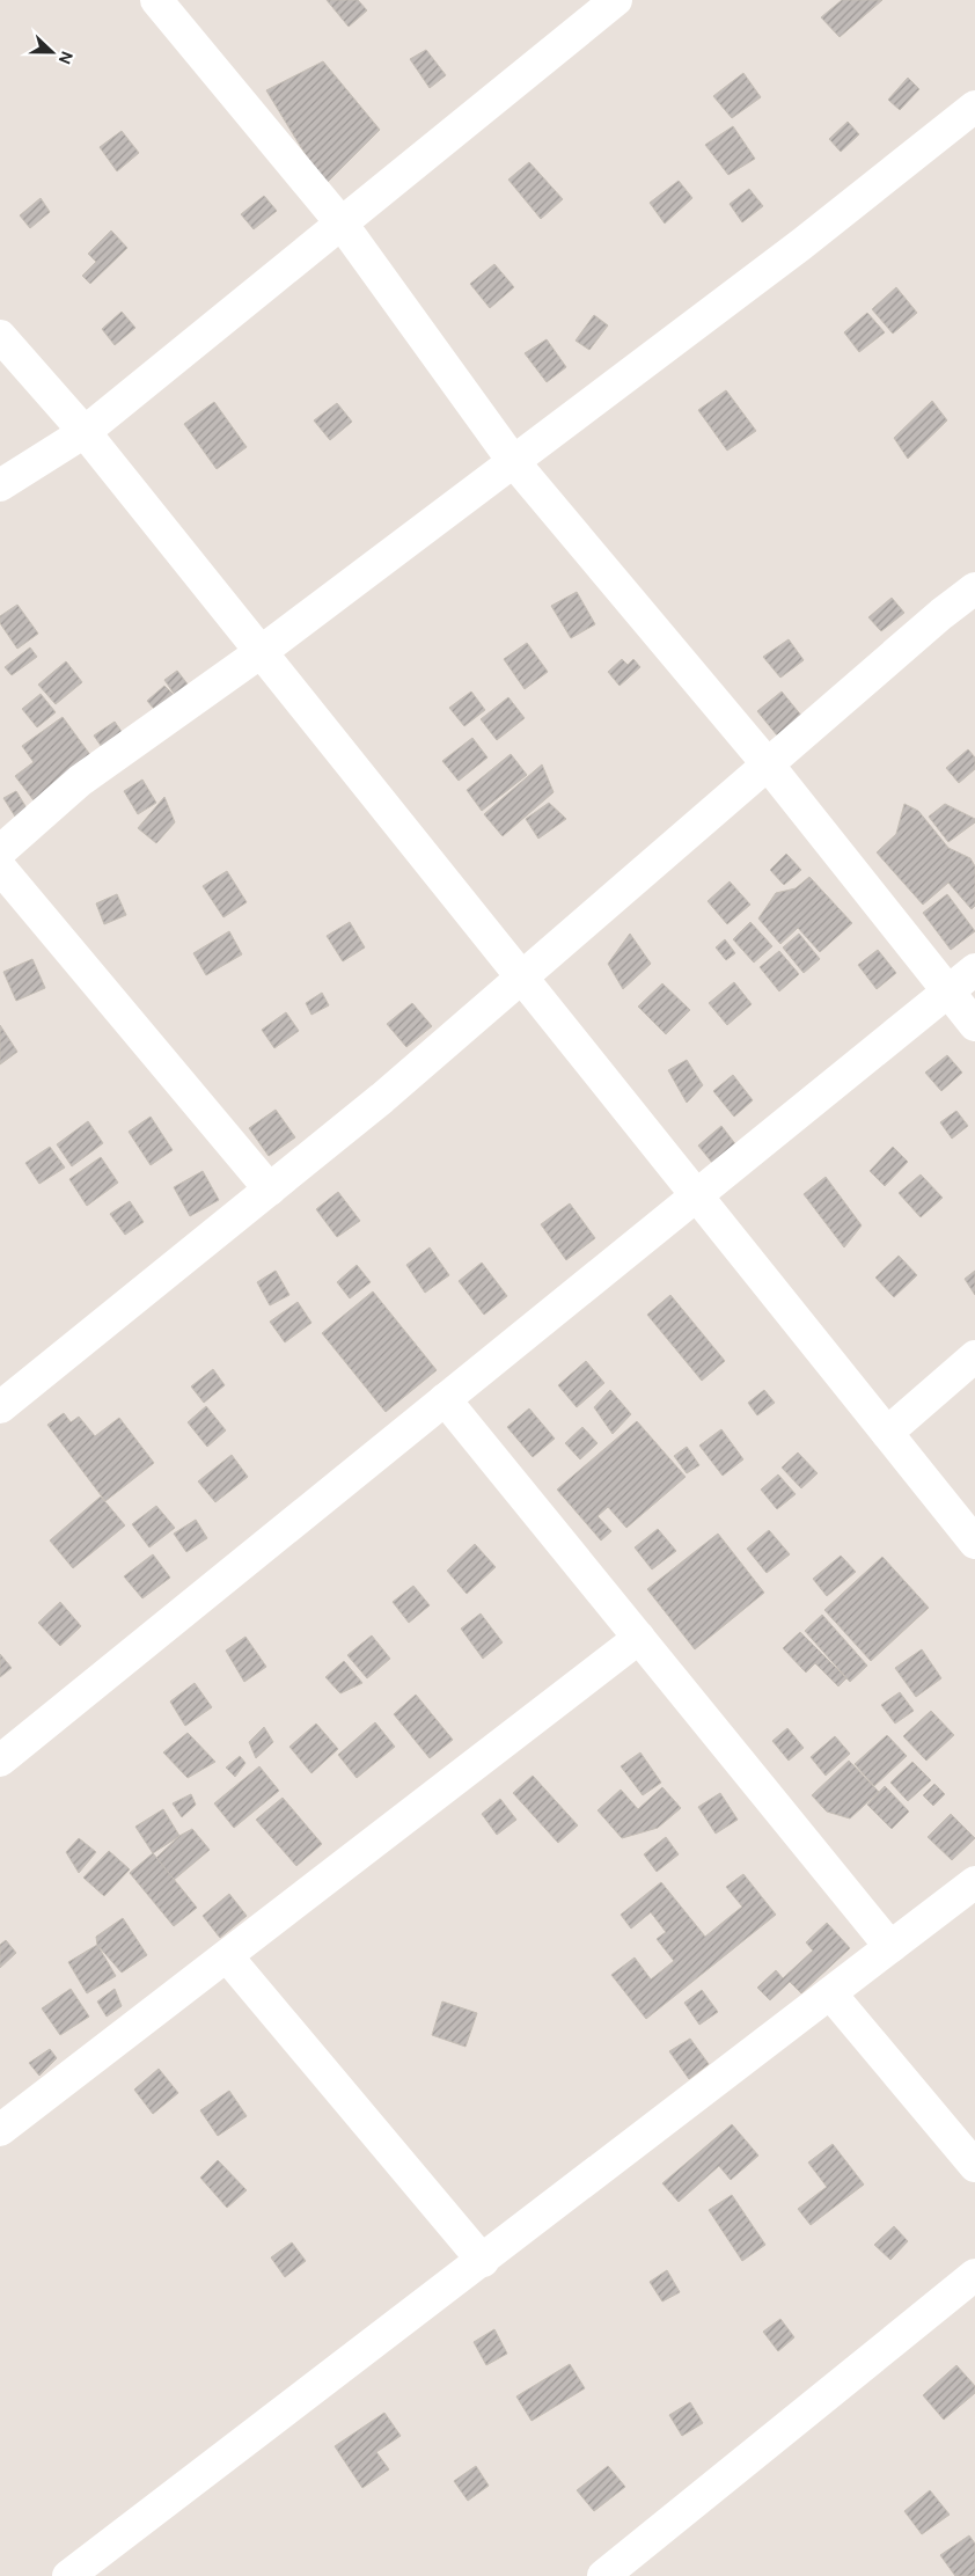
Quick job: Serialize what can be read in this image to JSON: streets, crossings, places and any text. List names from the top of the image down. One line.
{"north":"right"}
